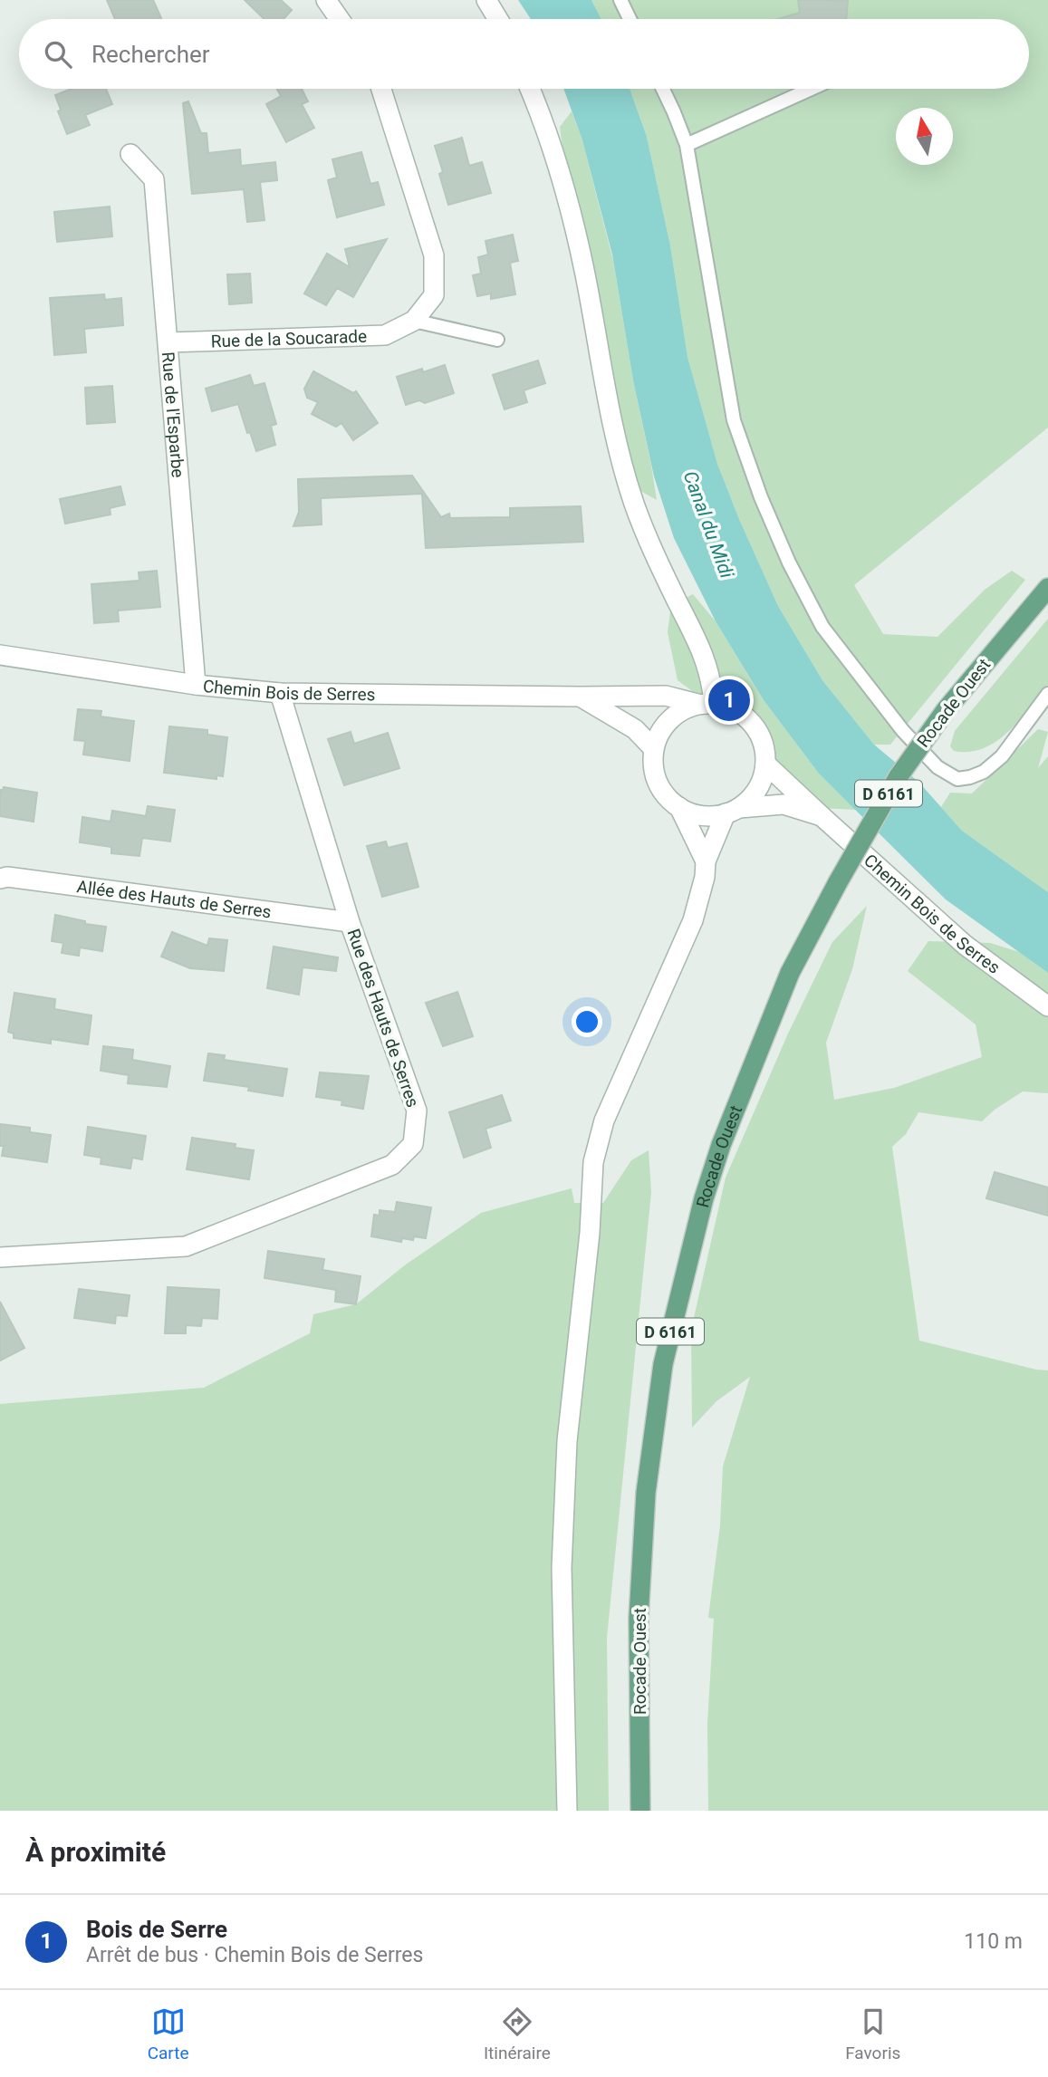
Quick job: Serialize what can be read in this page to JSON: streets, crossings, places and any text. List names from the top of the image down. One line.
{"streets":{"main road":["Rocade Ouest","D 6161"],"street":["Rue de la Soucarade","Rue de l'Esparbe","Chemin Bois de Serres","Allée des Hauts de Serres","Rue des Hauts de Serres"]},"crossings":[["Rue de la Soucarade","Rue de l'Esparbe"],["Rue de l'Esparbe","Chemin Bois de Serres"],["Chemin Bois de Serres","Rue des Hauts de Serres"],["Allée des Hauts de Serres","Rue des Hauts de Serres"]],"water":["Canal du Midi"],"north":"top","page":{"search":"Rechercher","pins":"1","heading":"À proximité","list":[{"mark":"1","name":"Bois de Serre","note":"Arrêt de bus · Chemin Bois de Serres","value":"110 m"}],"nav":["Carte","Itinéraire","Favoris"]}}
